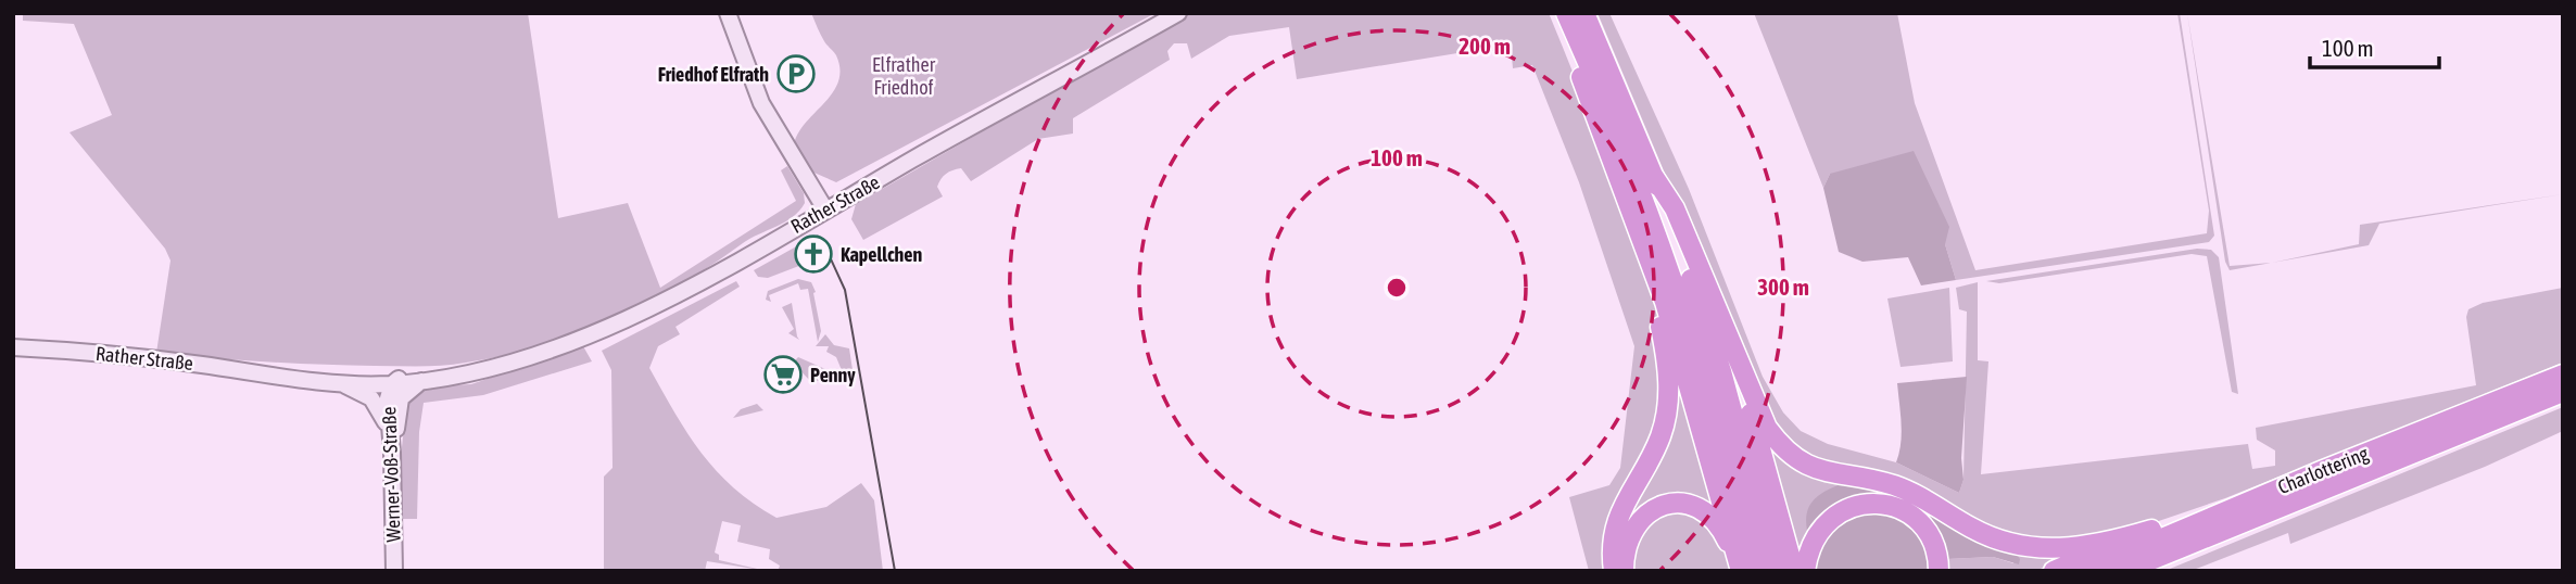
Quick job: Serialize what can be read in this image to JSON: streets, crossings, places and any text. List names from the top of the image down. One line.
{"streets":{"highway":["Charlottering"],"main road":["Rather Straße","Werner-Voß-Straße"]},"crossings":[["Rather Straße","Werner-Voß-Straße"]],"parks":["Elfrather Friedhof"],"places":{"parking":["Friedhof Elfrath"],"church":["Kapellchen"],"supermarket":["Penny"]},"scale_bar":"100 m","rings":["200 m","100 m","300 m"]}
